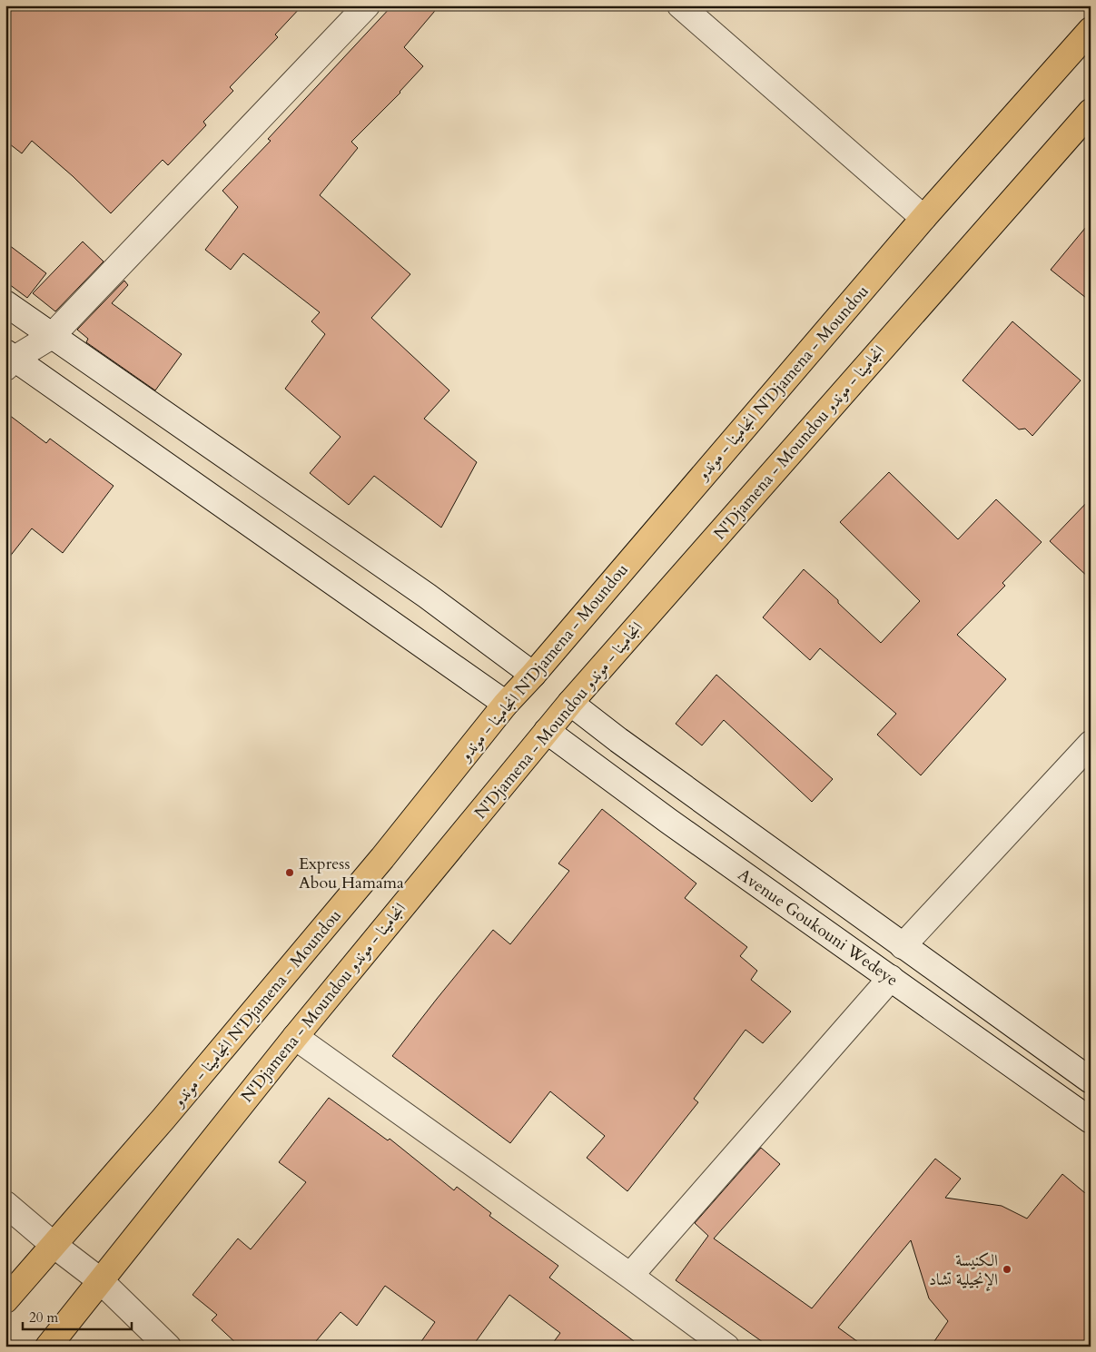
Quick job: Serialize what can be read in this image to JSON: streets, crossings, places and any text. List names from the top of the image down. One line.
{"streets":{"main road":["انجامينا - موندو N'Djamena - Moundou","N'Djamena - Moundou انجامينا - موندو"],"street":["Avenue Goukouni Wedeye"]},"crossings":[["N'Djamena - Moundou انجامينا - موندو","Avenue Goukouni Wedeye"]],"places":["Express Abou Hamama","الكنيسة الإنجيلية تشاد"],"scale_bar":"20 m"}
